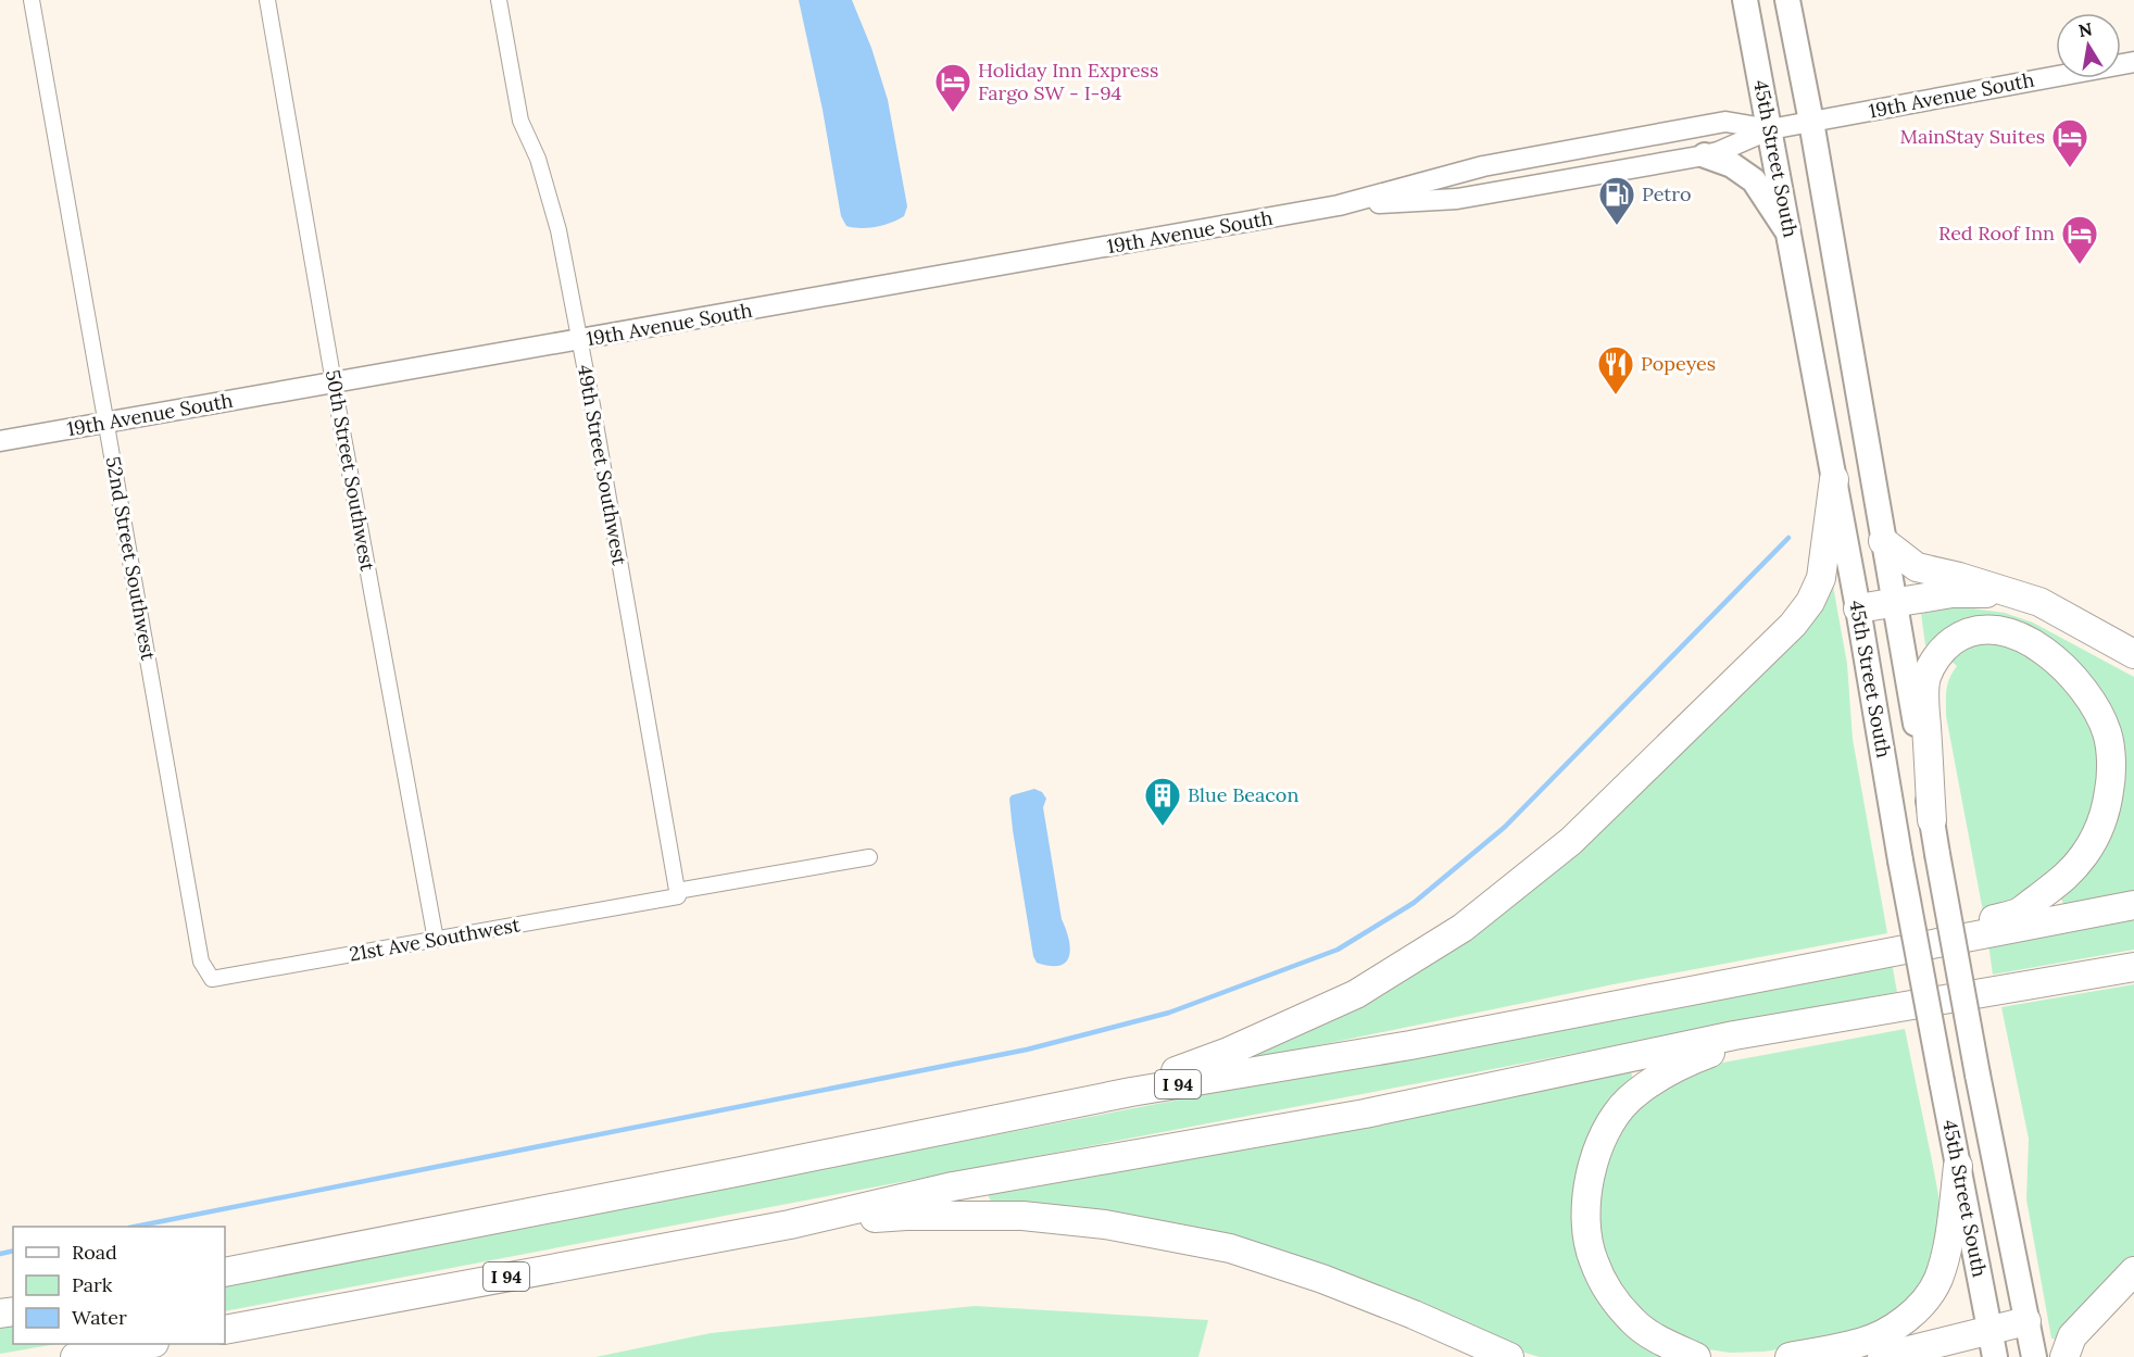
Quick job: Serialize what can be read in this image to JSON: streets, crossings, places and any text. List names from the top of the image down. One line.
{"streets":{"highway":["I 94"],"main road":["45th Street South"],"street":["19th Avenue South","49th Street Southwest","50th Street Southwest","52nd Street Southwest","21st Ave Southwest"]},"crossings":[["19th Avenue South","45th Street South"],["19th Avenue South","49th Street Southwest"],["19th Avenue South","50th Street Southwest"],["19th Avenue South","52nd Street Southwest"],["49th Street Southwest","21st Ave Southwest"],["50th Street Southwest","21st Ave Southwest"],["52nd Street Southwest","21st Ave Southwest"]],"places":{"hotel":["Holiday Inn Express Fargo SW - I-94","MainStay Suites","Red Roof Inn"],"fuel station":["Petro"],"restaurant":["Popeyes"],"building":["Blue Beacon"]},"legend":["Road","Park","Water"],"north":"top"}
